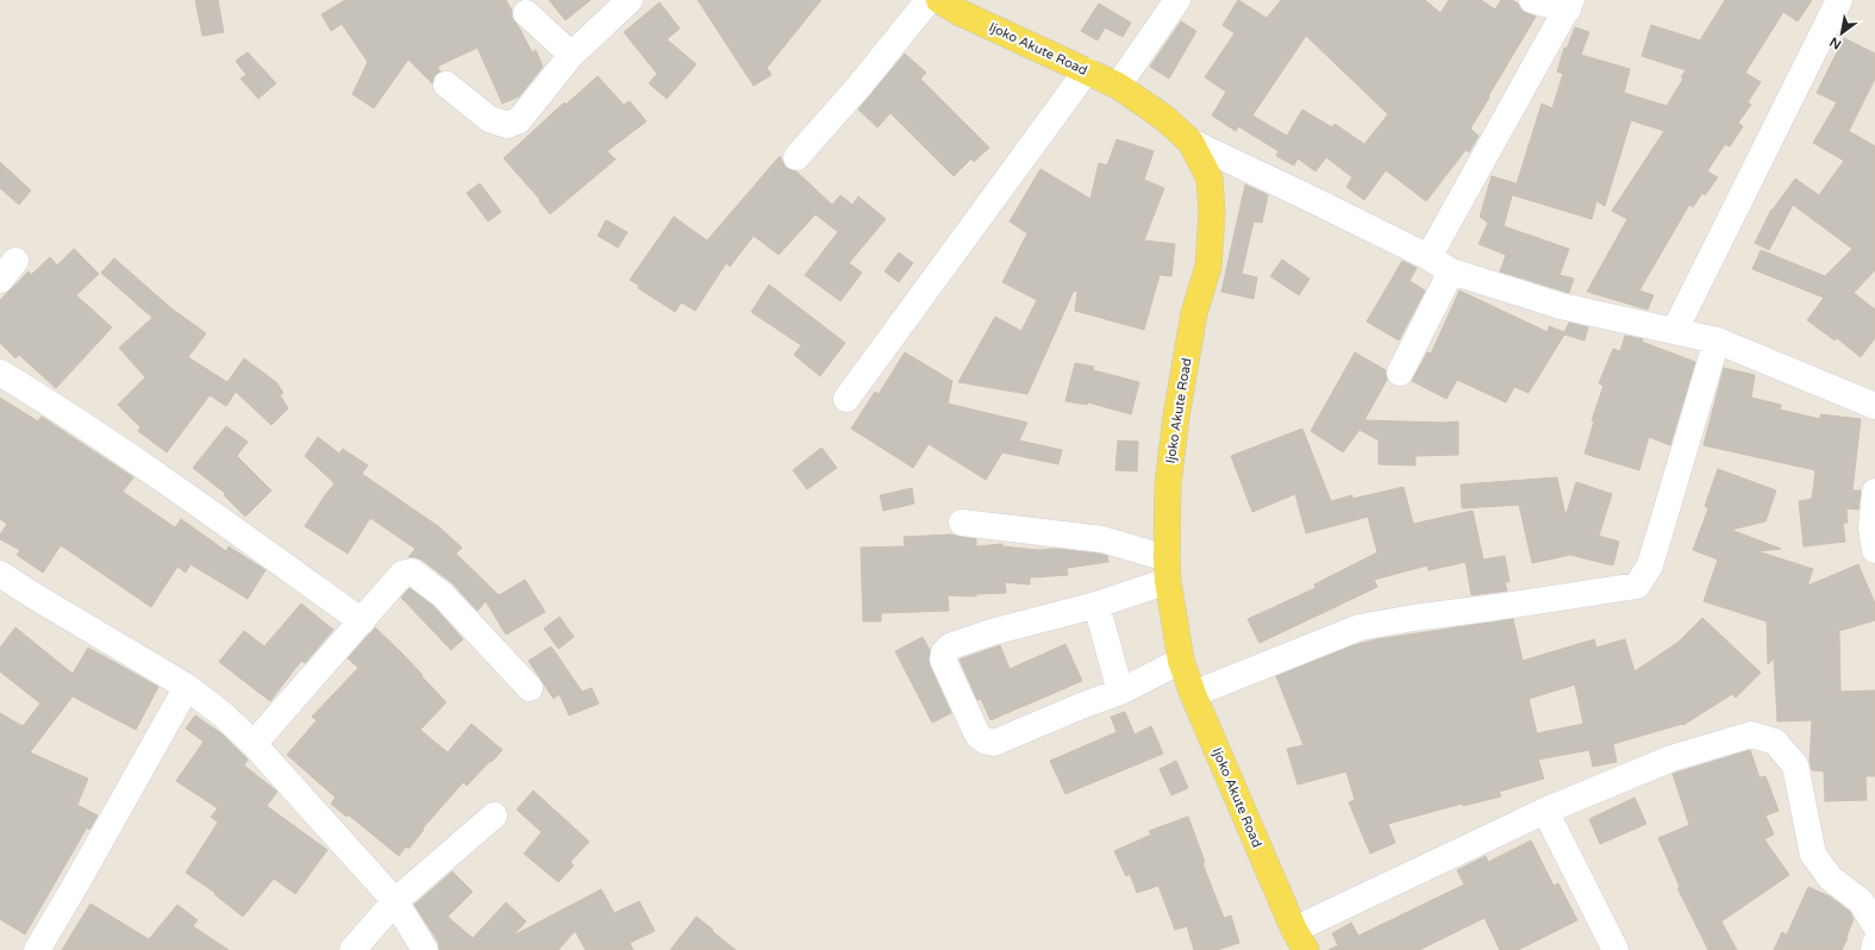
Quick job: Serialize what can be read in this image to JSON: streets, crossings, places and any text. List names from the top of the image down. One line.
{"streets":{"main road":["Ijoko Akute Road"]},"north":"bottom left"}
